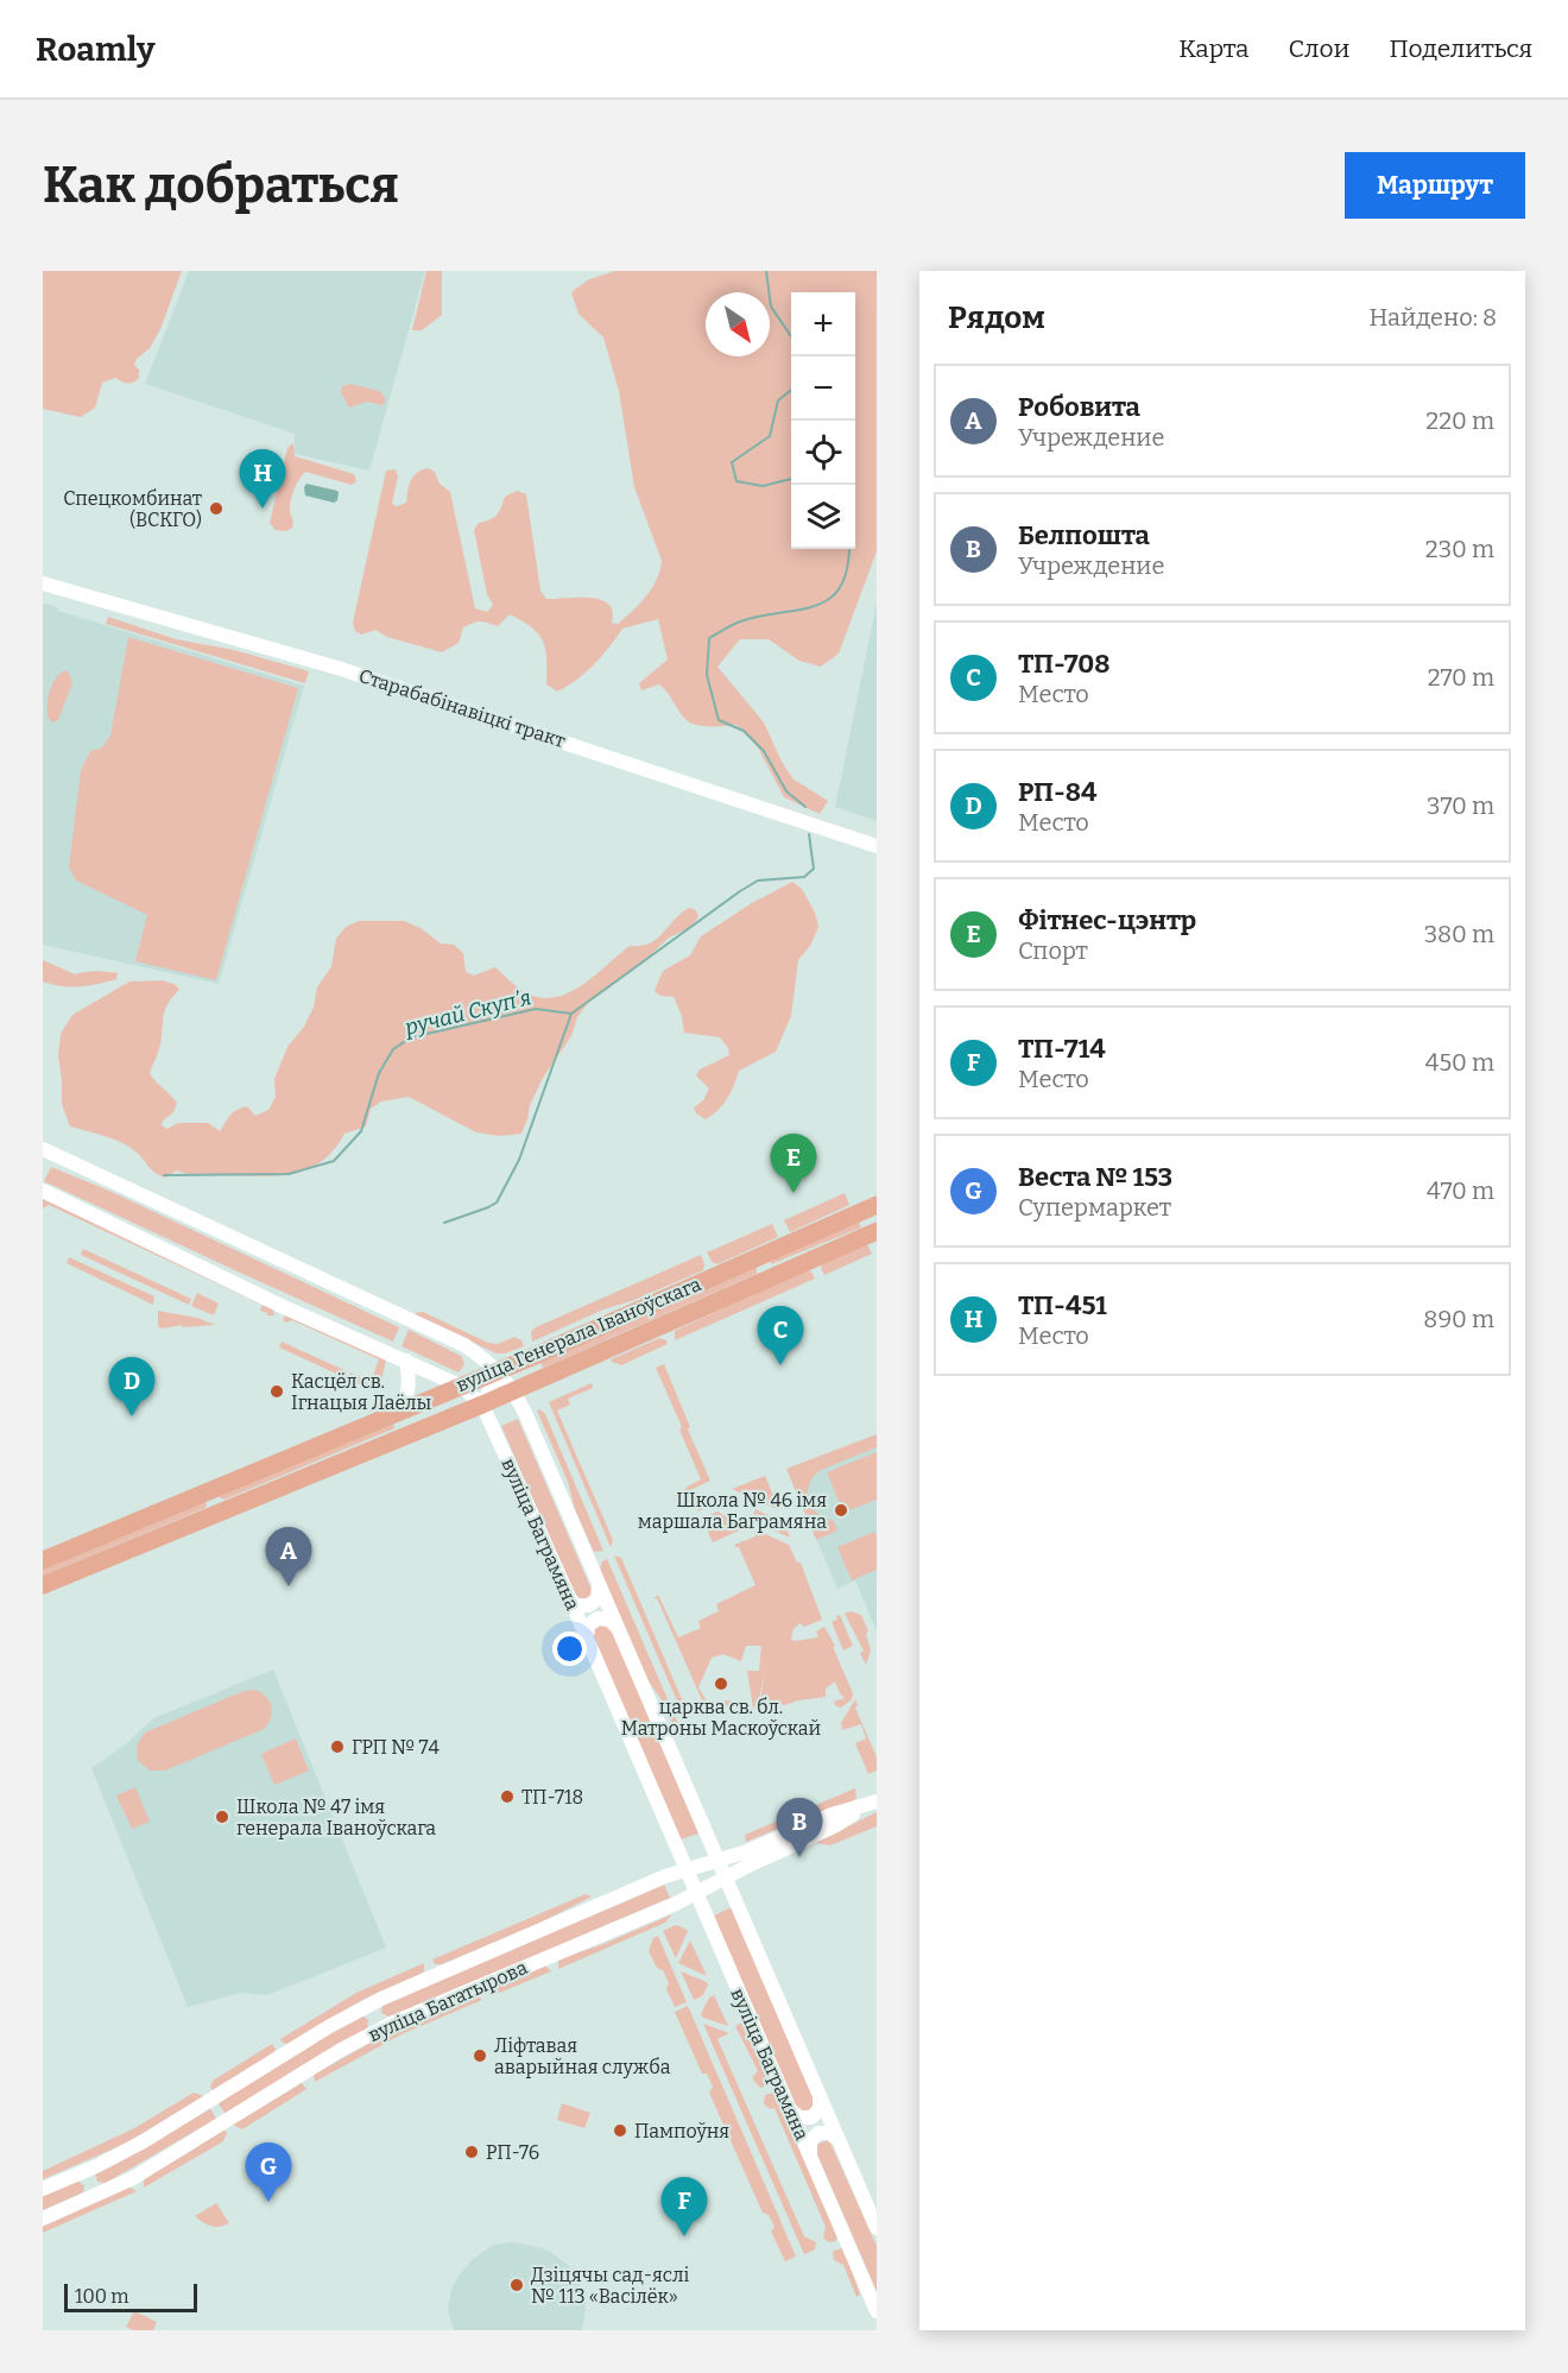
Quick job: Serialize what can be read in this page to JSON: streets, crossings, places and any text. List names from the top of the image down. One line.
{"streets":{"main road":["вуліца Генерала Іваноўскага"],"street":["Старабабінавіцкі тракт","вуліца Баграмяна","вуліца Багатырова"]},"crossings":[["вуліца Генерала Іваноўскага","вуліца Баграмяна"],["вуліца Баграмяна","вуліца Багатырова"]],"water":["ручай Скупʼя"],"places":["Спецкомбинат (ВСКГО)","Касцёл св. Ігнацыя Лаёлы","Школа № 46 імя маршала Баграмяна","царква св. бл. Матроны Маскоўскай","ГРП № 74","ТП-718","Школа № 47 імя генерала Іваноўскага","Ліфтавая аварыйная служба","Пампоўня","РП-76","Дзіцячы сад-яслі № 113 «Васілёк»"],"scale_bar":"100 m","north":"bottom right","page":{"header":"Roamly","nav":["Карта","Слои","Поделиться"],"buttons":"Маршрут","title":"Как добраться","heading":["Рядом","Найдено: 8"],"map_buttons":["+","−"],"list":[{"mark":"A","name":"Робовита","note":"Учреждение","value":"220 m"},{"mark":"B","name":"Белпошта","note":"Учреждение","value":"230 m"},{"mark":"C","name":"ТП-708","note":"Место","value":"270 m"},{"mark":"D","name":"РП-84","note":"Место","value":"370 m"},{"mark":"E","name":"Фітнес-цэнтр","note":"Спорт","value":"380 m"},{"mark":"F","name":"ТП-714","note":"Место","value":"450 m"},{"mark":"G","name":"Веста № 153","note":"Супермаркет","value":"470 m"},{"mark":"H","name":"ТП-451","note":"Место","value":"890 m"}],"pins":["H","E","C","D","A","B","G","F"],"scale":"100 m"}}
